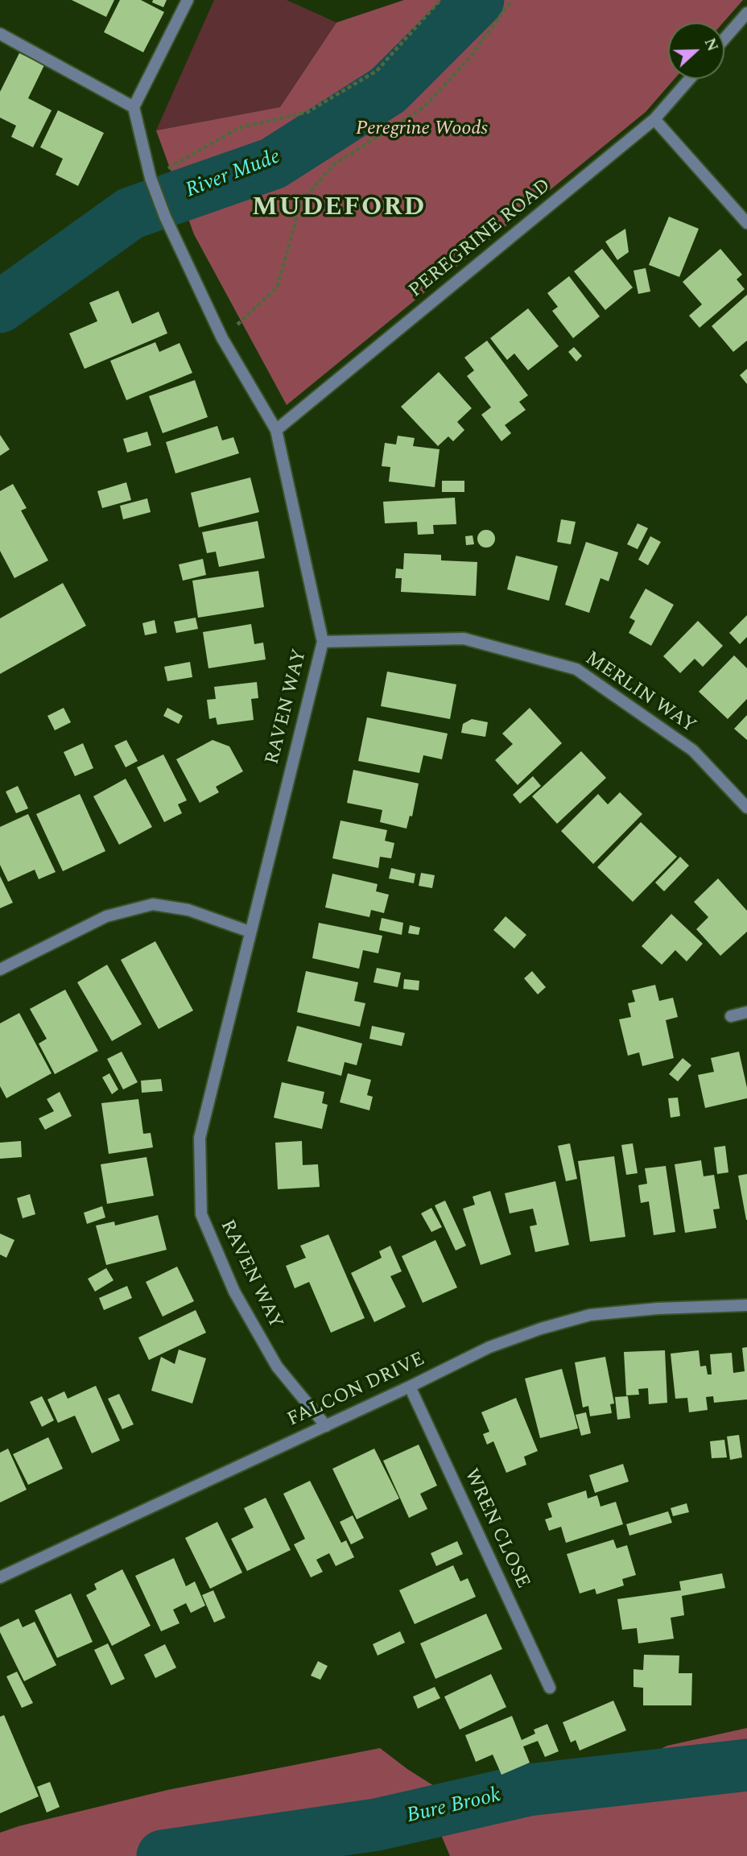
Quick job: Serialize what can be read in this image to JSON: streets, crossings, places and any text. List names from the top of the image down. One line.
{"streets":{"street":["PEREGRINE ROAD","MERLIN WAY","RAVEN WAY","FALCON DRIVE","WREN CLOSE"]},"crossings":[["PEREGRINE ROAD","RAVEN WAY"],["MERLIN WAY","RAVEN WAY"],["RAVEN WAY","FALCON DRIVE"],["FALCON DRIVE","WREN CLOSE"]],"districts":["MUDEFORD"],"water":["River Mude","Bure Brook"],"parks":["Peregrine Woods"],"north":"right"}
